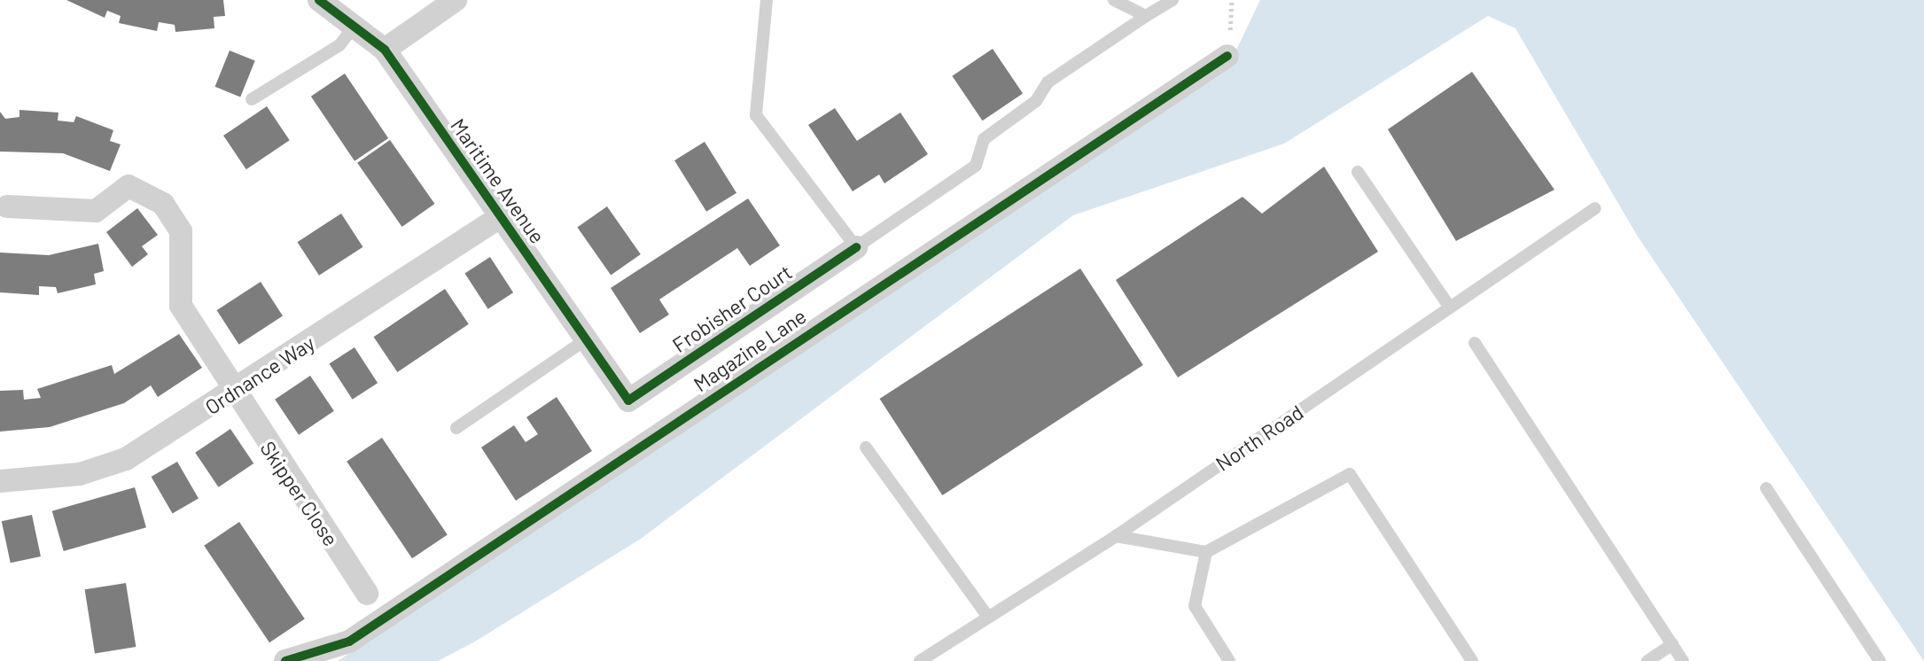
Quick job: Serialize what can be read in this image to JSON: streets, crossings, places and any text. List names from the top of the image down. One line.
{"streets":{"street":["Maritime Avenue","Frobisher Court","Magazine Lane","Ordnance Way","Skipper Close"],"lane":["North Road"]},"crossings":[["Maritime Avenue","Frobisher Court"],["Maritime Avenue","Ordnance Way"],["Ordnance Way","Skipper Close"]]}
